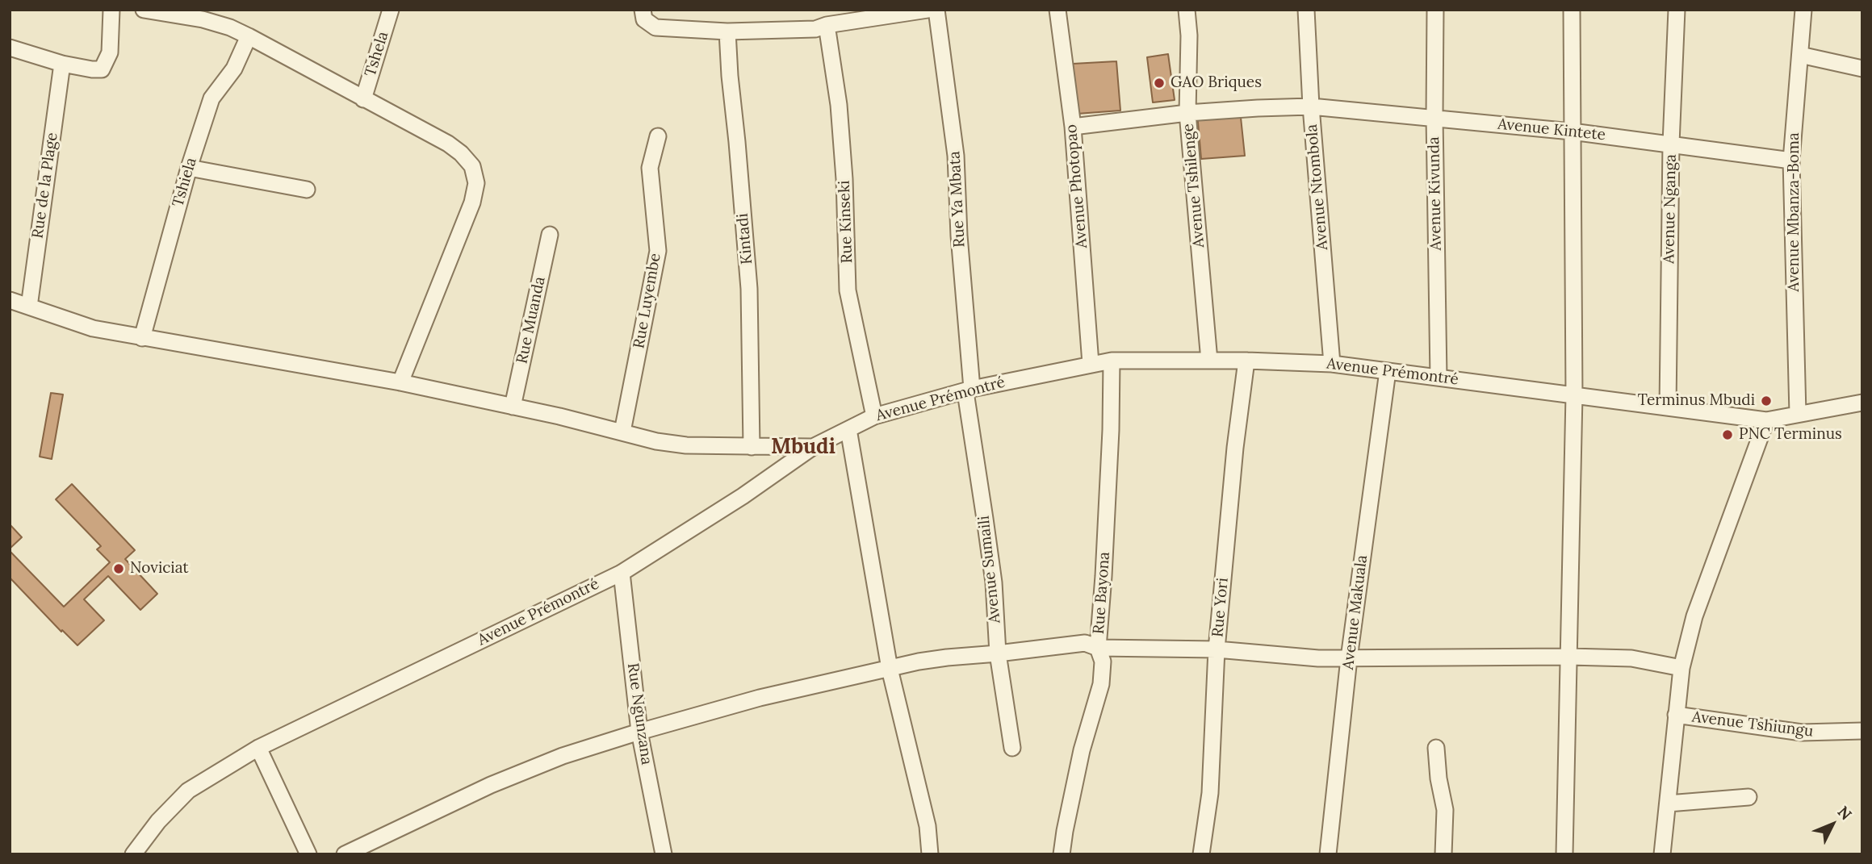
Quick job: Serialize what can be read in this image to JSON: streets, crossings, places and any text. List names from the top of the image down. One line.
{"streets":{"street":["Tshela","Avenue Kintete","Tshiela","Rue de la Plage","Avenue Tshilenge","Avenue Photopao","Avenue Ntombola","Avenue Kivunda","Rue Ya Mbata","Avenue Nganga","Avenue Mbanza-Boma","Rue Kinseki","Kintadi","Rue Luyembe","Rue Muanda","Avenue Prémontré","Avenue Sumaili","Rue Bayona","Rue Yori","Avenue Makuala","Rue Ngunzana","Avenue Tshiungu"]},"crossings":[["Avenue Kintete","Avenue Tshilenge"],["Avenue Kintete","Avenue Photopao"],["Avenue Kintete","Avenue Ntombola"],["Avenue Kintete","Avenue Kivunda"],["Avenue Kintete","Avenue Nganga"],["Avenue Kintete","Avenue Mbanza-Boma"],["Avenue Tshilenge","Avenue Prémontré"],["Avenue Photopao","Avenue Prémontré"],["Avenue Ntombola","Avenue Prémontré"],["Avenue Kivunda","Avenue Prémontré"],["Rue Ya Mbata","Avenue Prémontré"],["Rue Ya Mbata","Avenue Sumaili"],["Avenue Nganga","Avenue Prémontré"],["Avenue Mbanza-Boma","Avenue Prémontré"],["Rue Kinseki","Avenue Prémontré"],["Avenue Prémontré","Avenue Sumaili"],["Avenue Prémontré","Rue Bayona"],["Avenue Prémontré","Rue Yori"],["Avenue Prémontré","Avenue Makuala"],["Avenue Prémontré","Rue Ngunzana"]],"districts":["Mbudi"],"places":["GAO Briques","Terminus Mbudi","PNC Terminus","Noviciat"],"north":"top right"}
